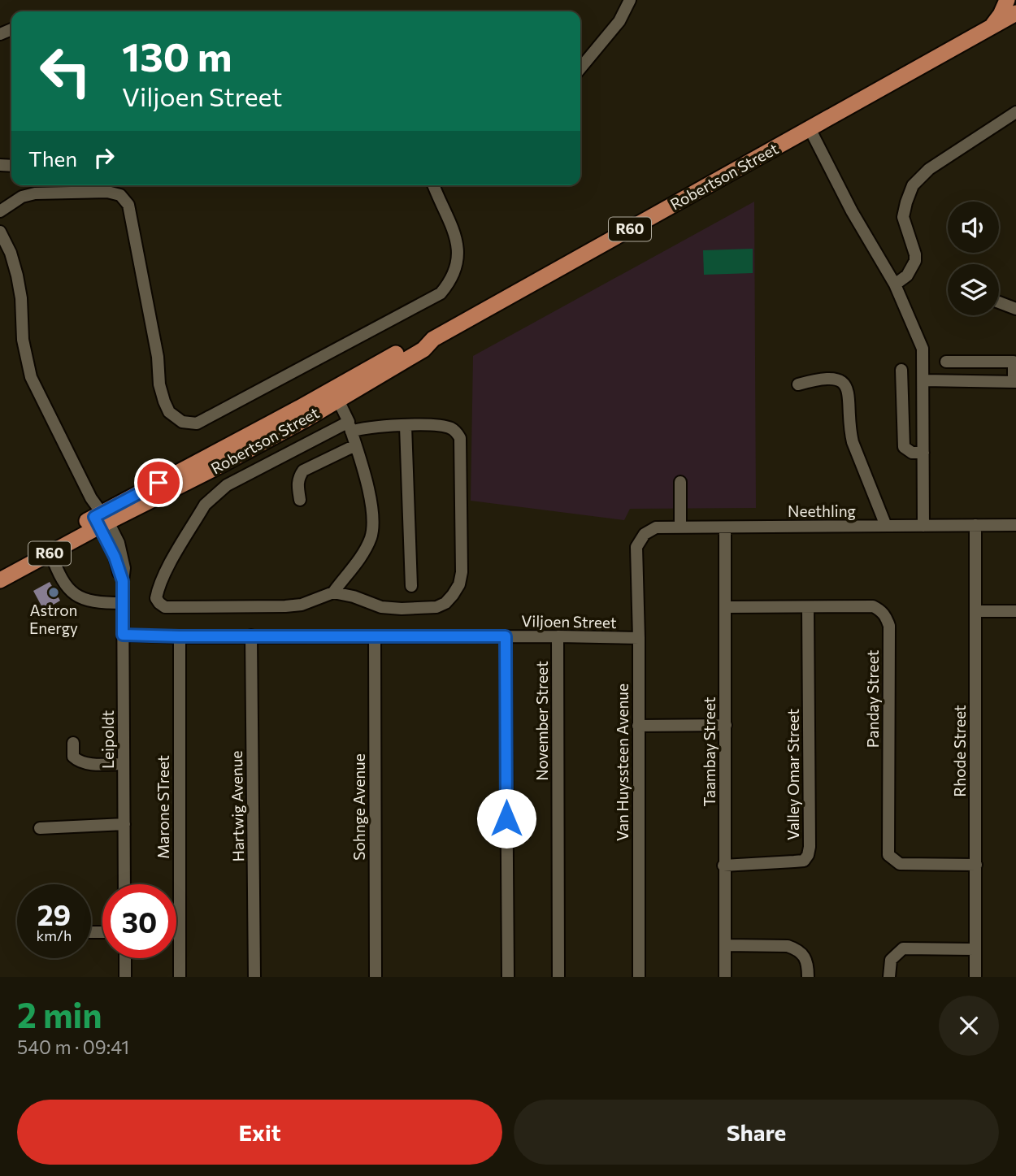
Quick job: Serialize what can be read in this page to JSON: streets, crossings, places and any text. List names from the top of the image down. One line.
{"streets":{"main road":["Robertson Street","R60"],"street":["Neethling","Viljoen Street","Panday Street","November Street","Leipoldt","Rhode Street","Taambay Street","Van Huyssteen Avenue","Valley Omar Street","Hartwig Avenue","Marone STreet","Sohnge Avenue"]},"crossings":[["Robertson Street","Leipoldt"],["Neethling","Rhode Street"],["Neethling","Taambay Street"],["Neethling","Van Huyssteen Avenue"],["Viljoen Street","November Street"],["Viljoen Street","Leipoldt"],["Viljoen Street","Van Huyssteen Avenue"],["Viljoen Street","Hartwig Avenue"],["Viljoen Street","Marone STreet"],["Viljoen Street","Sohnge Avenue"],["Panday Street","Rhode Street"],["Panday Street","Taambay Street"],["Panday Street","Valley Omar Street"],["Taambay Street","Valley Omar Street"]],"places":["Astron Energy"],"page":{"turn":["130 m","Viljoen Street"],"then":"Then","speed":"29 km/h","limit":"30","heading":["2 min","540 m · 09:41"],"buttons":["Exit","Share"]}}
